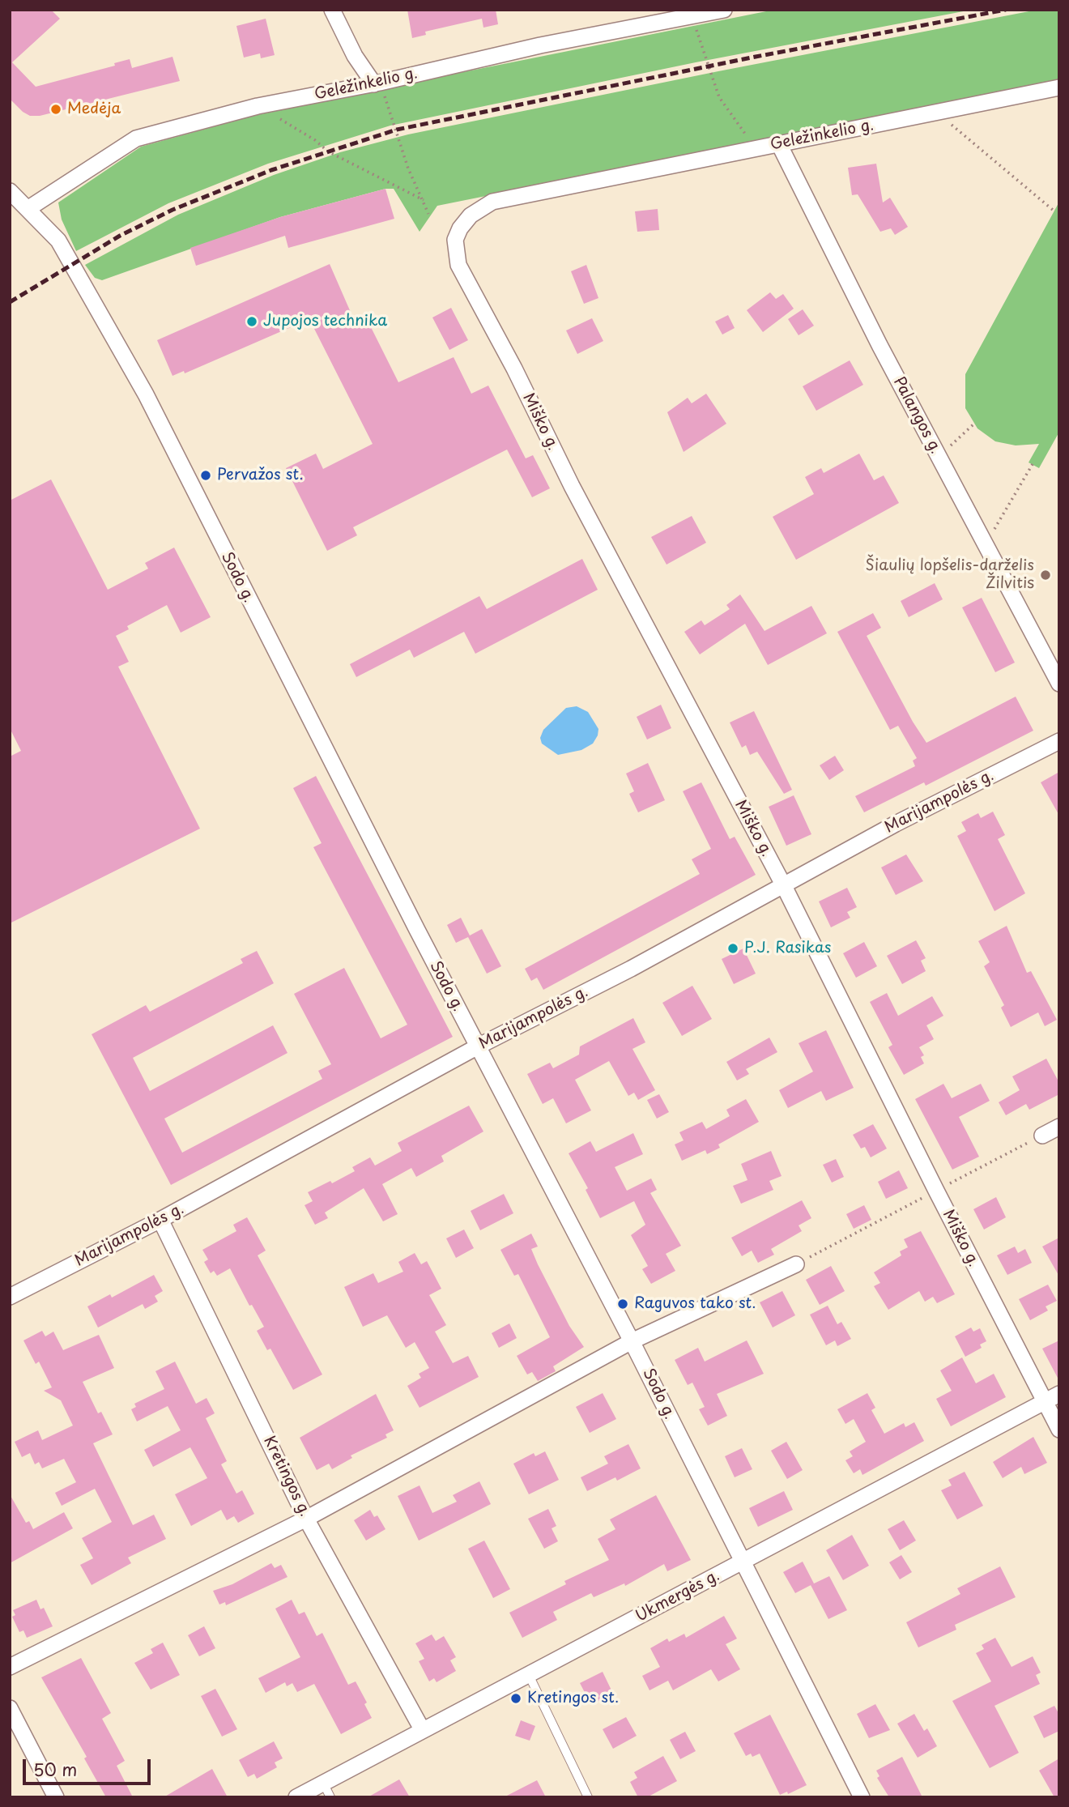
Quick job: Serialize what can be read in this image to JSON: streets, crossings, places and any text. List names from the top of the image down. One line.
{"streets":{"street":["Geležinkelio g.","Palangos g.","Miško g.","Sodo g.","Marijampolės g.","Kretingos g.","Ukmergės g."]},"crossings":[["Geležinkelio g.","Palangos g."],["Geležinkelio g.","Miško g."],["Geležinkelio g.","Sodo g."],["Miško g.","Marijampolės g."],["Miško g.","Ukmergės g."],["Sodo g.","Marijampolės g."],["Sodo g.","Ukmergės g."],["Marijampolės g.","Kretingos g."],["Kretingos g.","Ukmergės g."]],"places":["Medėja","Jupojos technika","Pervažos st.","Šiaulių lopšelis-darželis Žilvitis","P.J. Rasikas","Raguvos tako st.","Kretingos st."],"scale_bar":"50 m"}
